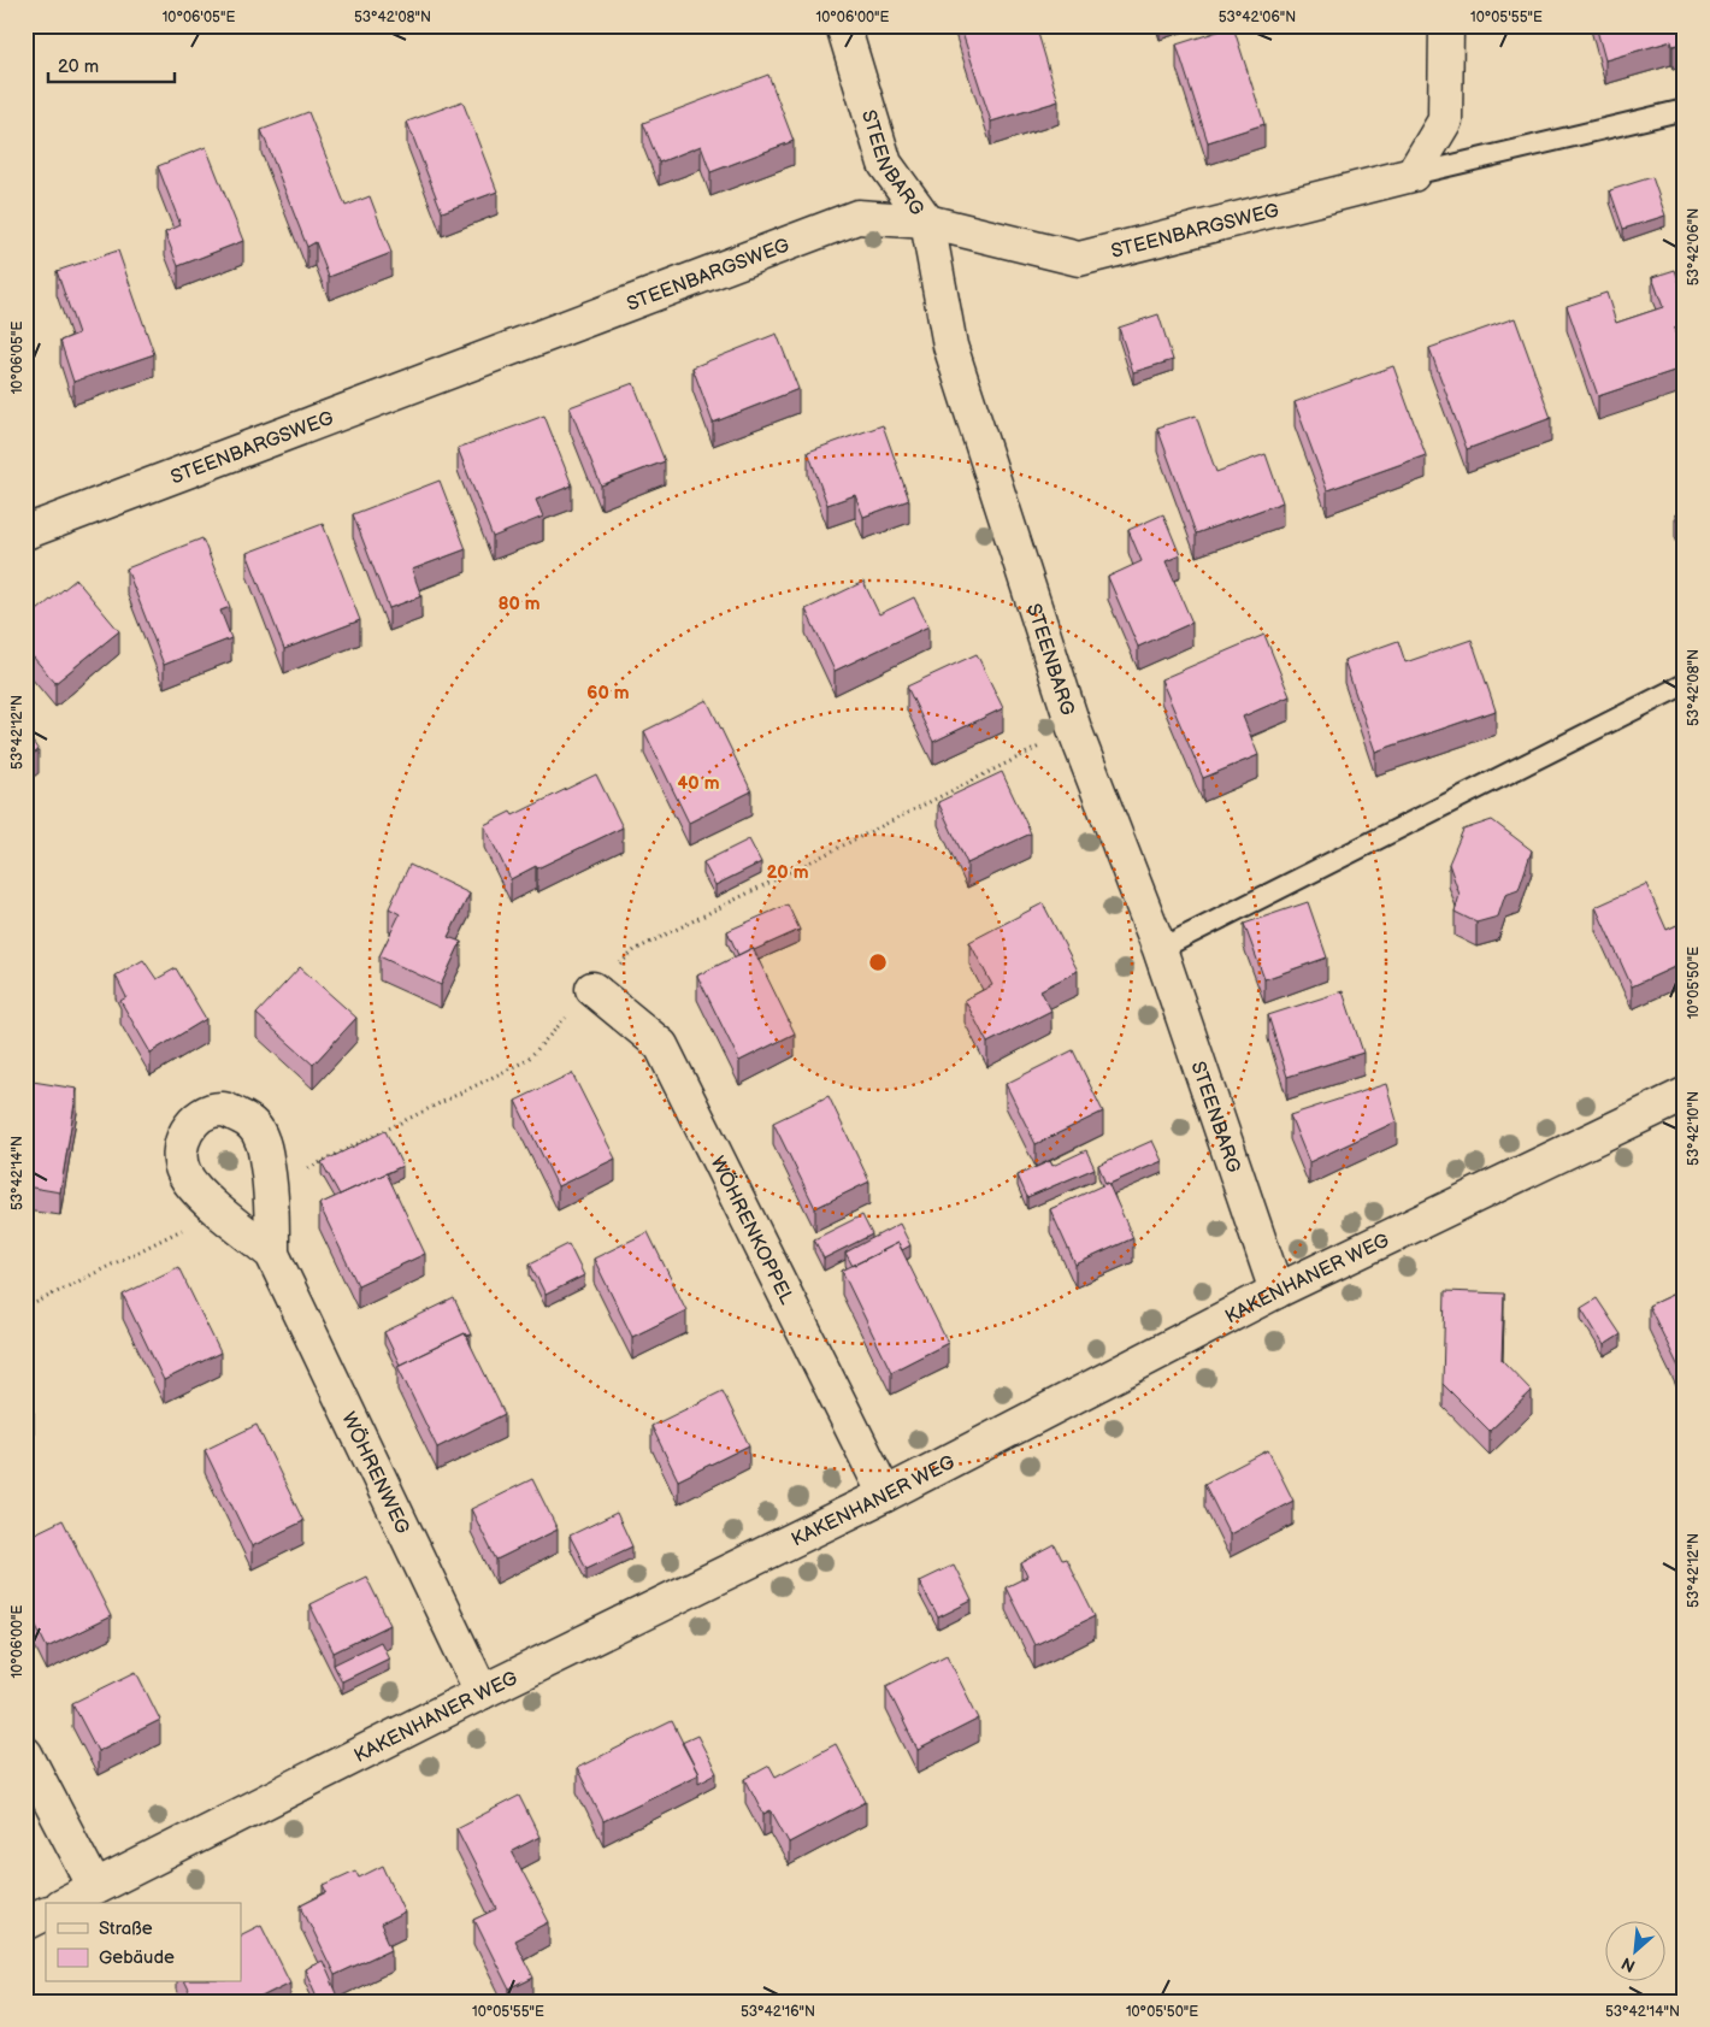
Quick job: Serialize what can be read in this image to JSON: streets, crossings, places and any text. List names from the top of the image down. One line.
{"streets":{"street":["STEENBARG","STEENBARGSWEG","WÖHRENKOPPEL","KAKENHANER WEG","WÖHRENWEG"]},"crossings":[["STEENBARG","STEENBARGSWEG"],["STEENBARG","KAKENHANER WEG"],["WÖHRENKOPPEL","KAKENHANER WEG"],["KAKENHANER WEG","WÖHRENWEG"]],"legend":["Straße","Gebäude"],"scale_bar":"20 m","north":"bottom left","coordinates":["10°06'05\"E","53°42'08\"N","10°06'00\"E","53°42'06\"N","10°05'55\"E","53°42'12\"N","10°05'50\"E","53°42'10\"N","53°42'14\"N","53°42'16\"N"],"rings":["80 m","60 m","40 m","20 m"]}
